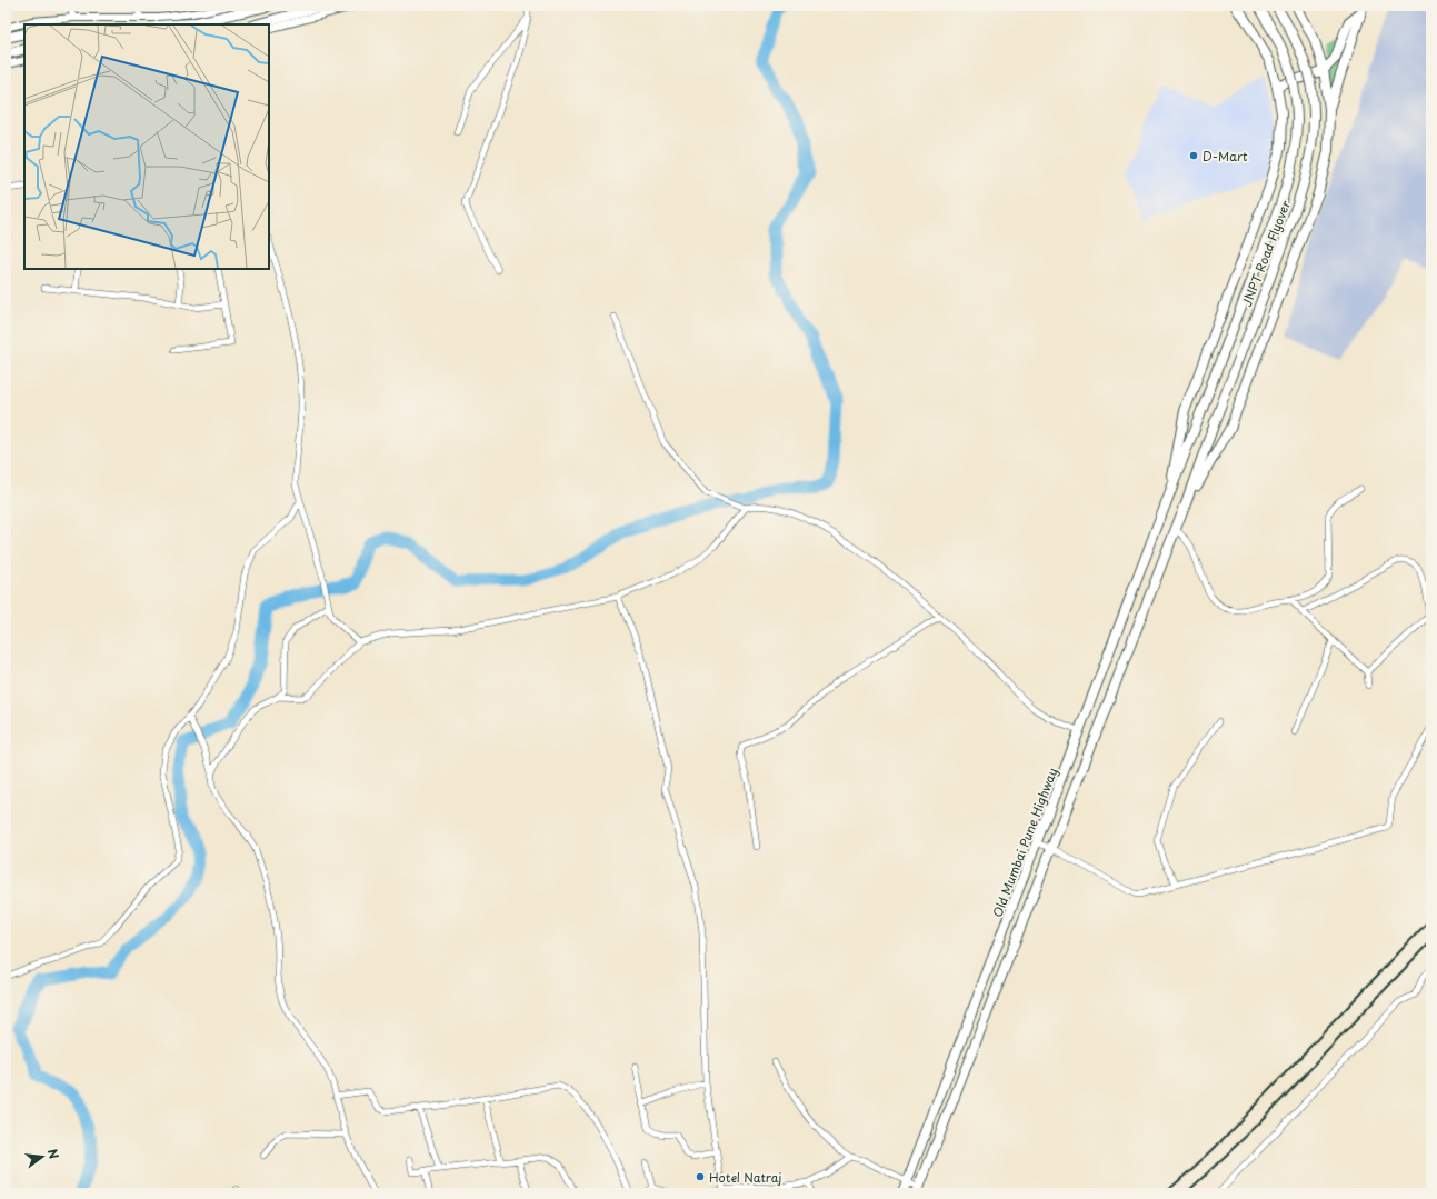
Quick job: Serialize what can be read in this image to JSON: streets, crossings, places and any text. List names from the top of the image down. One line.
{"streets":{"highway":["JNPT Road Flyover","Old Mumbai Pune Highway"]},"crossings":[["JNPT Road Flyover","Old Mumbai Pune Highway"]],"places":["D-Mart","Hotel Natraj"],"north":"right"}
